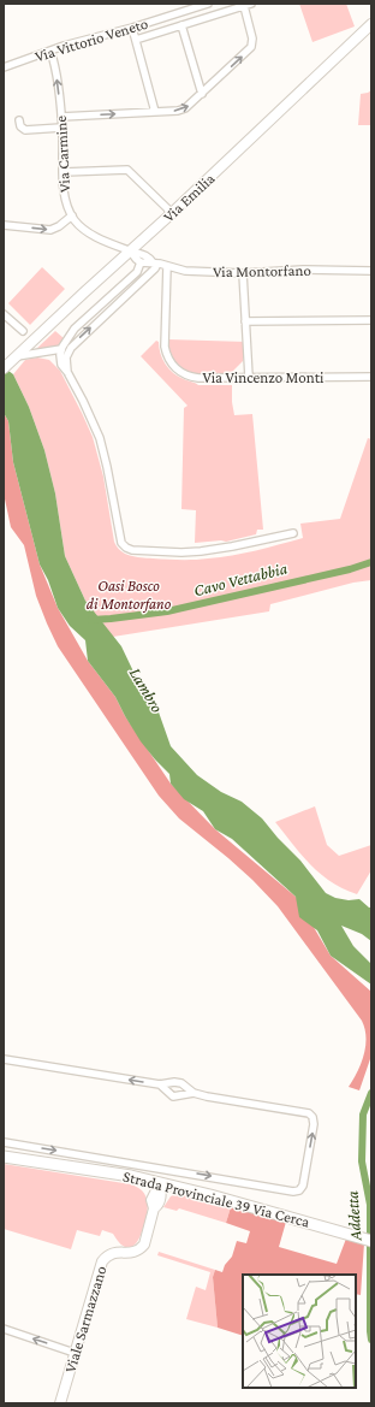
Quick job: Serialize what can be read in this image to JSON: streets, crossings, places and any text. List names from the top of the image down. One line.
{"streets":{"main road":["Strada Provinciale 39 Via Cerca"],"street":["Via Vittorio Veneto","Via Carmine","Via Emilia","Via Montorfano","Via Vincenzo Monti","Viale Sarmazzano"]},"crossings":[["Via Vittorio Veneto","Via Carmine"],["Via Carmine","Via Emilia"],["Via Carmine","Via Montorfano"],["Via Montorfano","Via Vincenzo Monti"],["Strada Provinciale 39 Via Cerca","Viale Sarmazzano"]],"water":["Cavo Vettabbia","Lambro","Addetta"],"parks":["Oasi Bosco di Montorfano"]}
